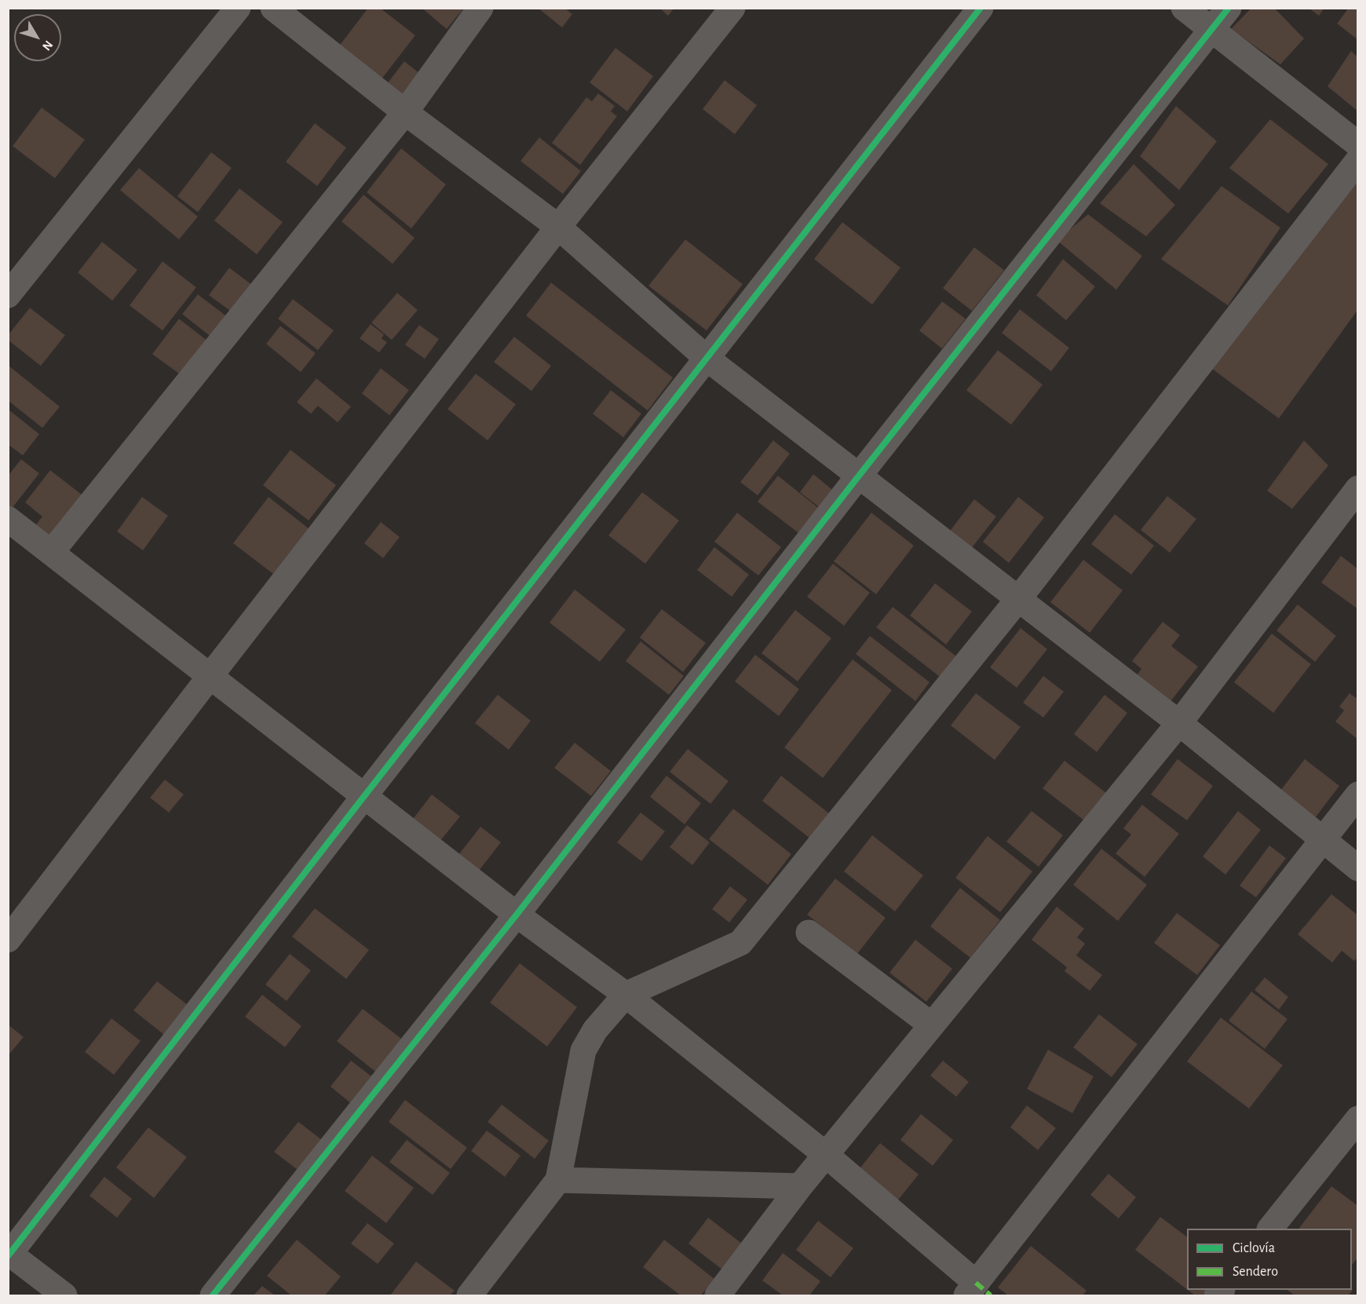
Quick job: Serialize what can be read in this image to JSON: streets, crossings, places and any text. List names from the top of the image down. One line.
{"legend":["Ciclovía","Sendero"],"north":"bottom right"}
